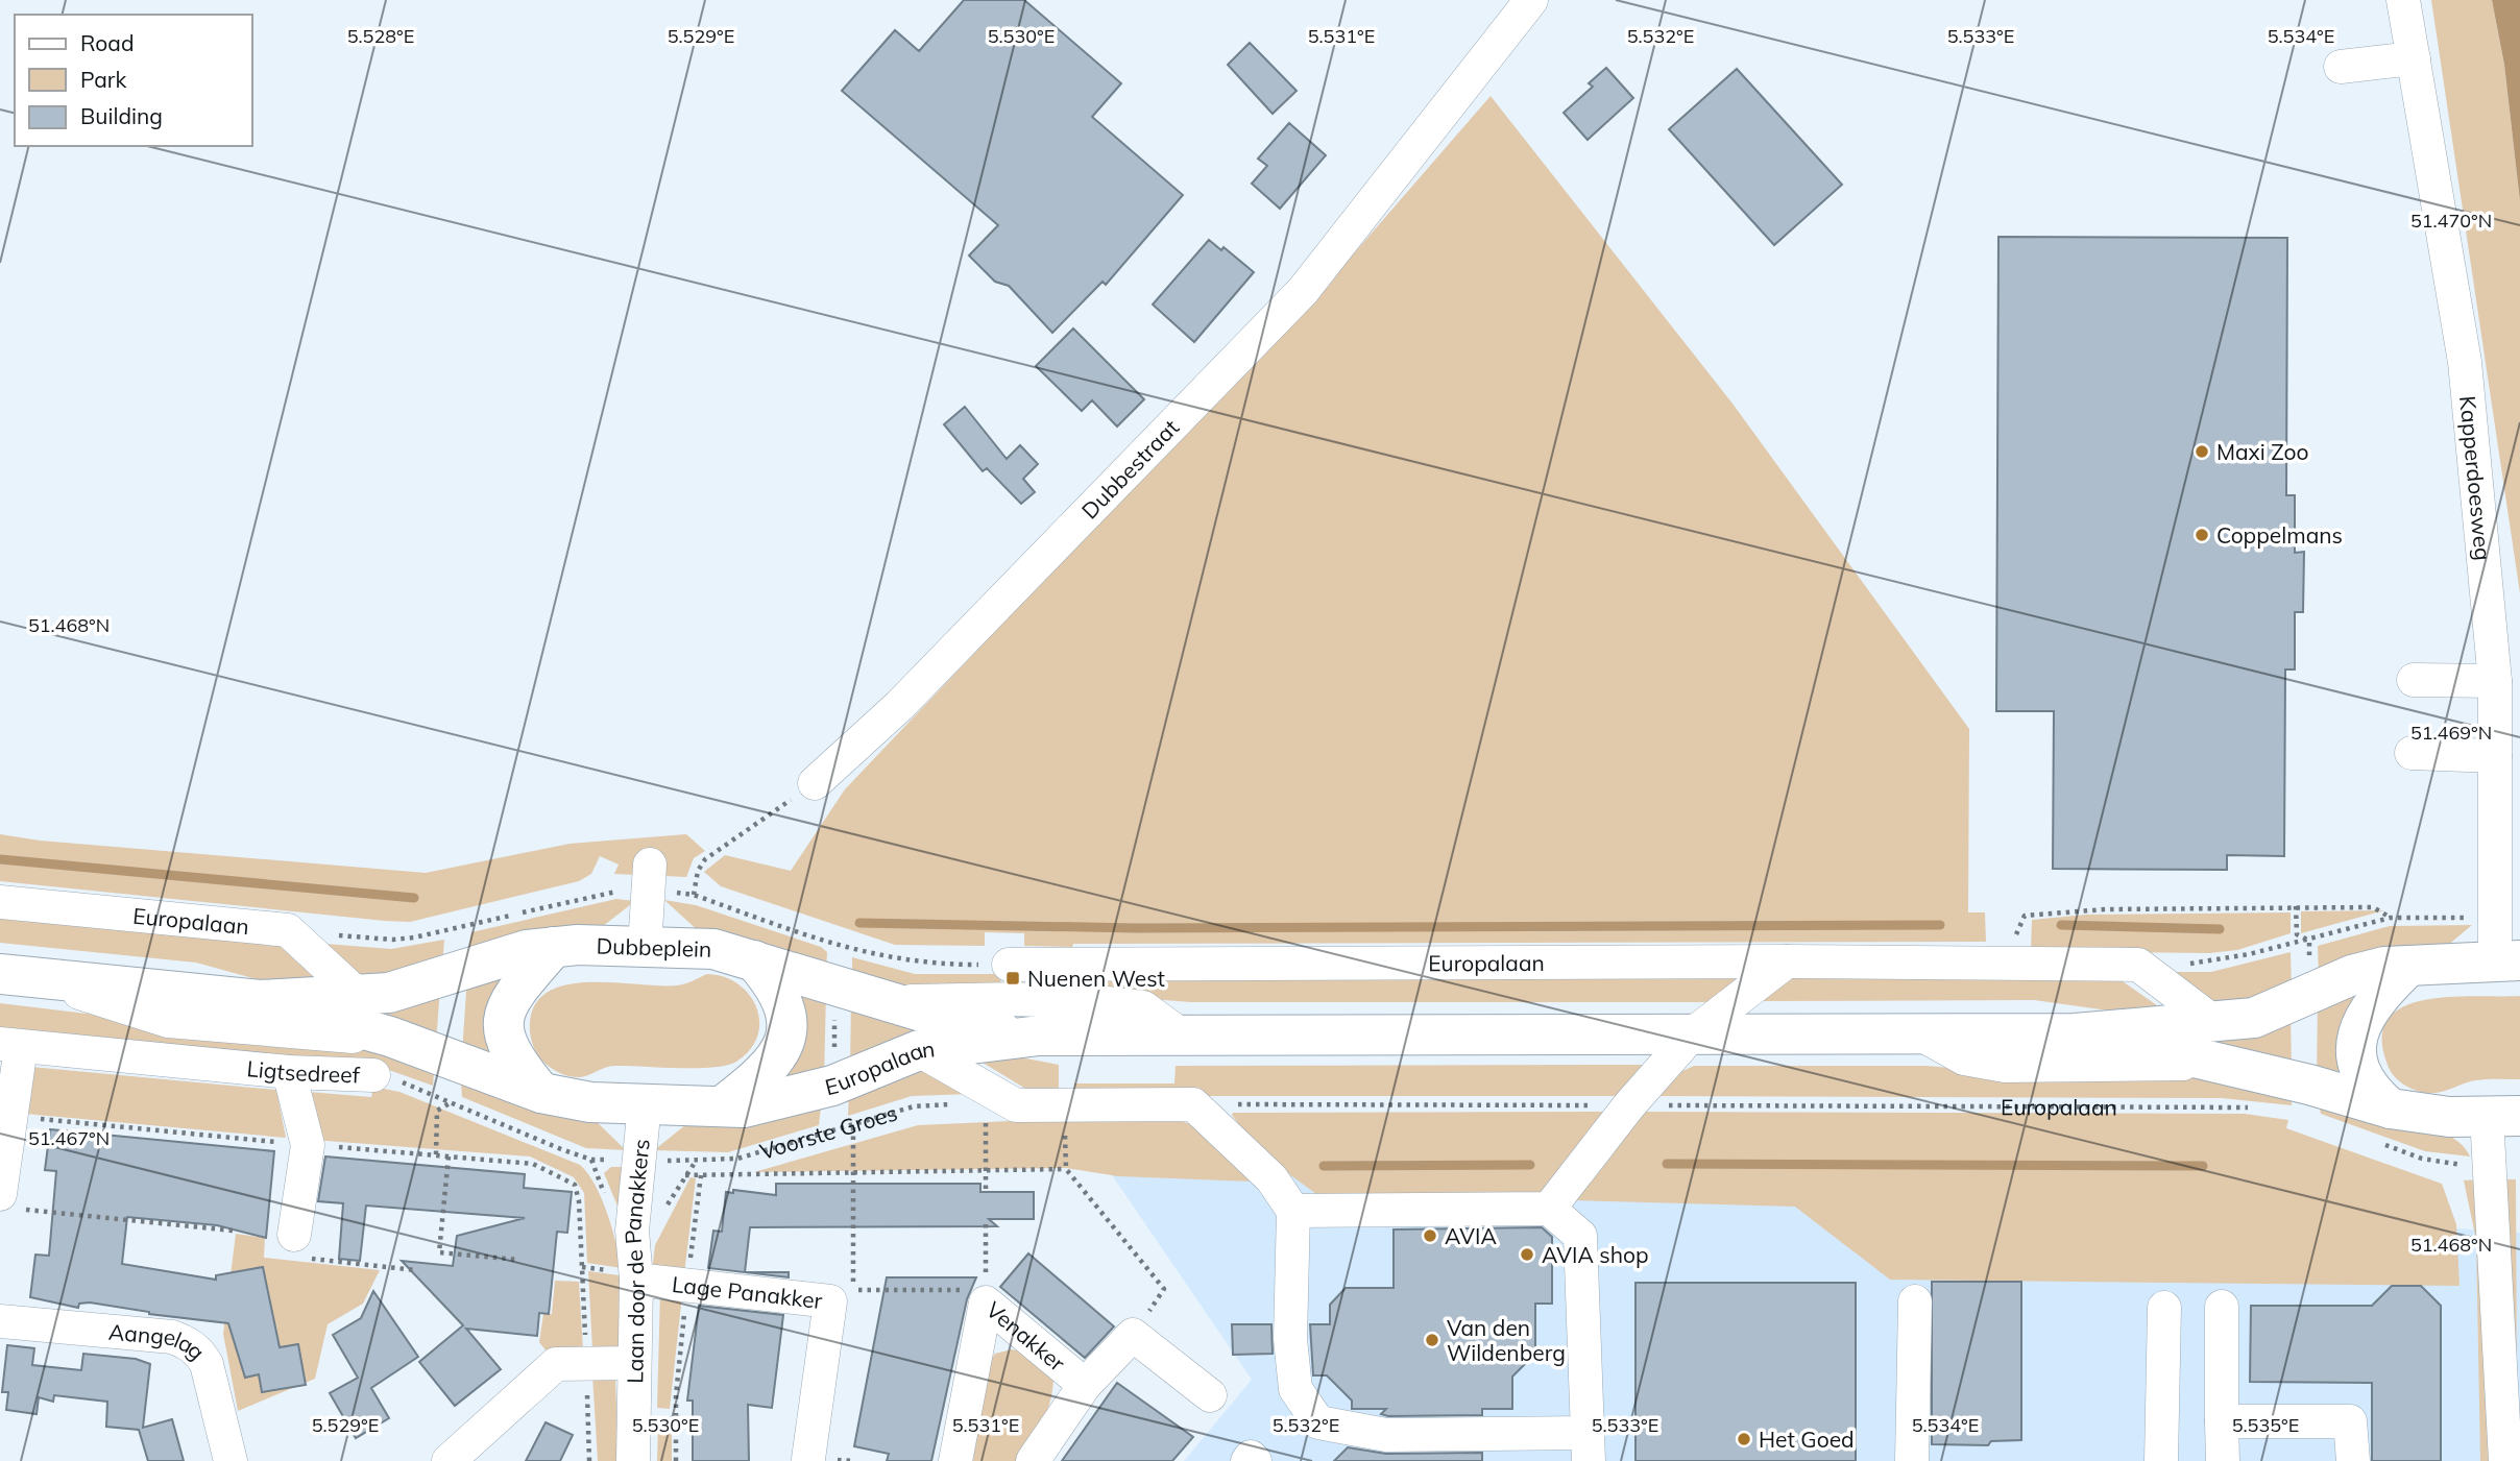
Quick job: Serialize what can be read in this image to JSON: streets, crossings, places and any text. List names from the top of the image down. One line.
{"streets":{"main road":["Europalaan","Dubbeplein"],"street":["Dubbestraat","Kapperdoesweg","Ligtsedreef","Laan door de Panakkers","Lage Panakker","Venakker","Aangelag"],"path":["Voorste Groes"]},"crossings":[["Kapperdoesweg","Europalaan"],["Europalaan","Dubbeplein"],["Europalaan","Laan door de Panakkers"],["Dubbeplein","Laan door de Panakkers"],["Voorste Groes","Laan door de Panakkers"],["Laan door de Panakkers","Lage Panakker"]],"places":{"other":["Maxi Zoo","Coppelmans","AVIA","AVIA shop","Van den Wildenberg","Het Goed"],"transit":["Nuenen West"]},"legend":["Road","Park","Building"],"coordinates":["5.530°E","5.531°E","5.532°E","5.533°E","5.528°E","5.529°E","5.534°E","51.470°N","51.468°N","51.469°N","51.467°N","5.535°E"]}
